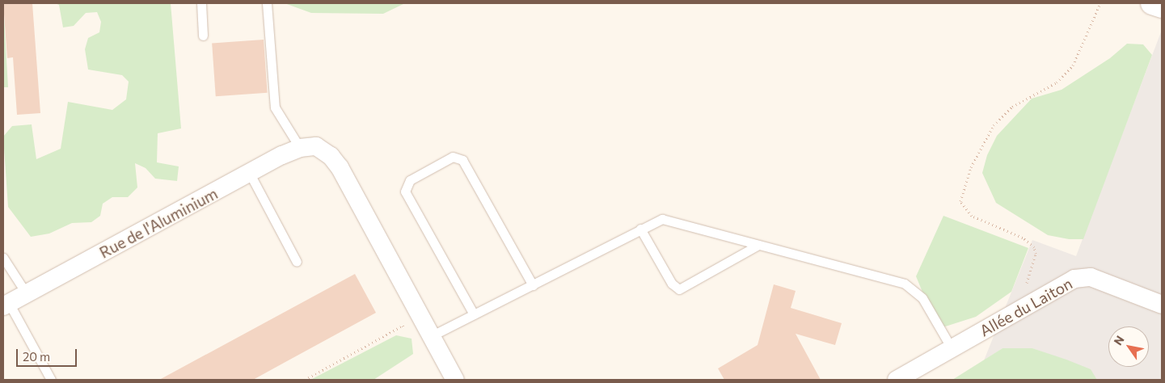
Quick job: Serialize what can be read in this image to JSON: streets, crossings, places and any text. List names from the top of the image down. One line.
{"streets":{"street":["Rue de l'Aluminium","Allée du Laiton"]},"scale_bar":"20 m","north":"top left"}
